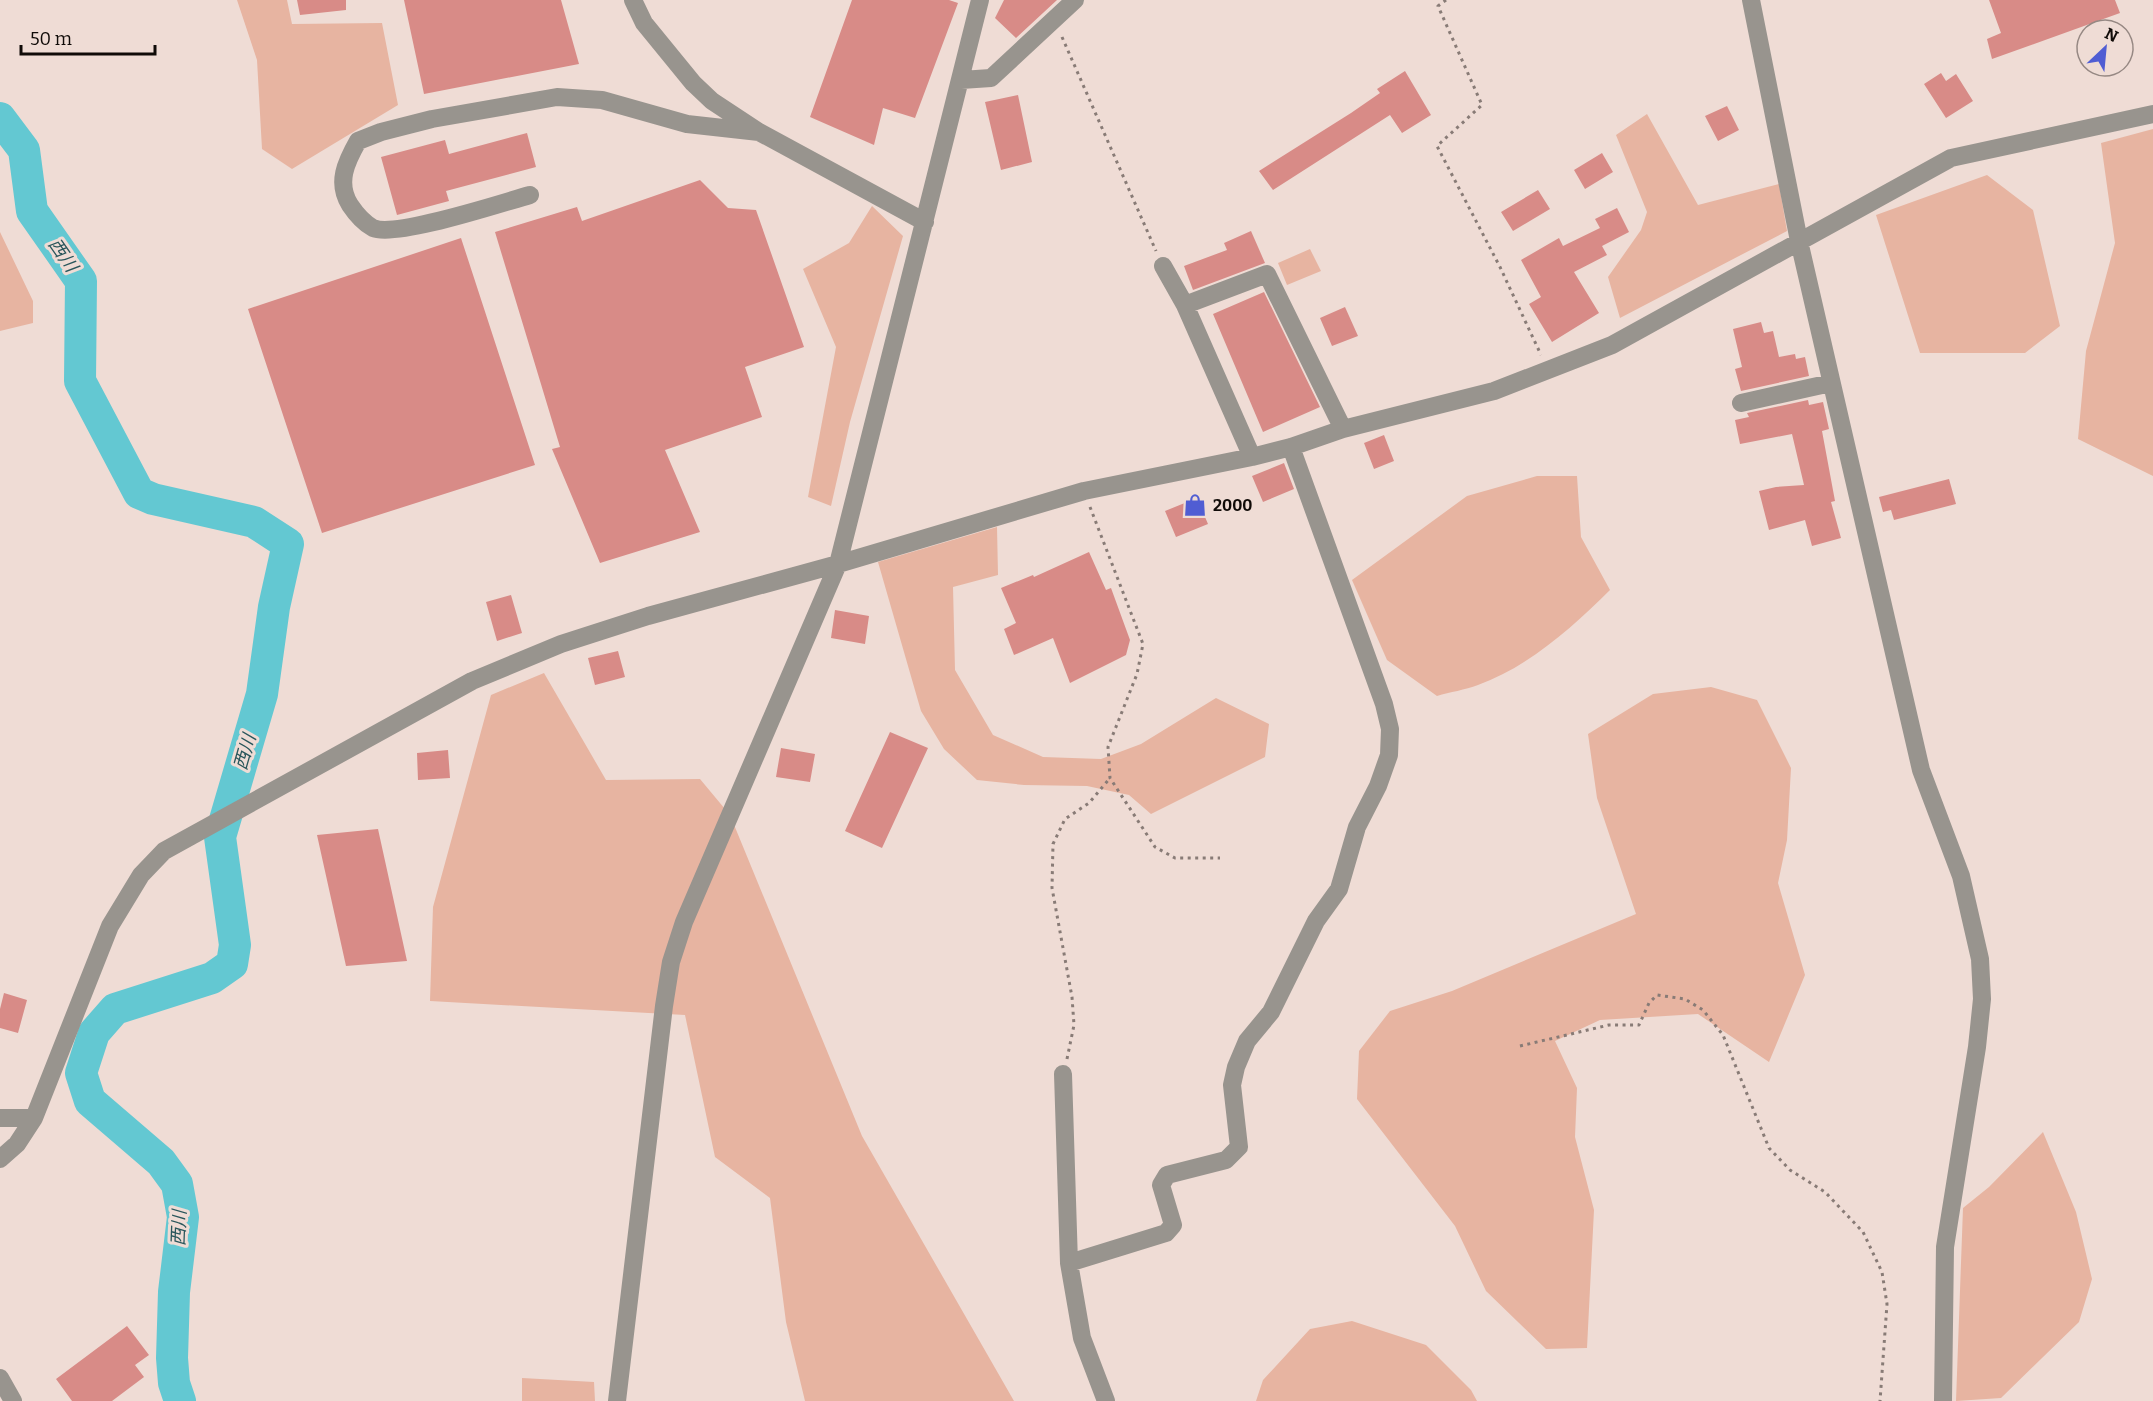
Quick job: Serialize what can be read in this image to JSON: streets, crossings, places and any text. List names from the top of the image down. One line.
{"water":["西川"],"places":{"shop":["2000"]},"scale_bar":"50 m","north":"top right"}
